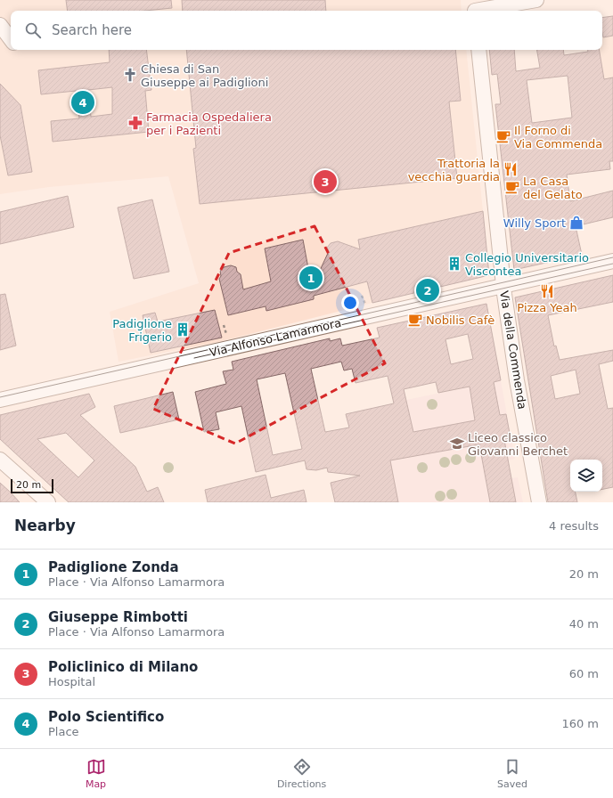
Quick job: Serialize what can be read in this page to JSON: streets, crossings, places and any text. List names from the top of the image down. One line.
{"streets":{"street":["Via Alfonso Lamarmora","Via della Commenda"]},"crossings":[["Via Alfonso Lamarmora","Via della Commenda"]],"places":{"church":["Chiesa di San Giuseppe ai Padiglioni"],"pharmacy":["Farmacia Ospedaliera per i Pazienti"],"cafe":["Il Forno di Via Commenda","La Casa del Gelato","Nobilis Cafè"],"restaurant":["Trattoria la vecchia guardia","Pizza Yeah"],"shop":["Willy Sport"],"building":["Collegio Universitario Viscontea","Padiglione Frigerio"],"school or university":["Liceo classico Giovanni Berchet"]},"scale_bar":"20 m","page":{"search":"Search here","pins":["4","3","1","2"],"scale":"20 m","heading":["Nearby","4 results"],"list":[{"mark":"1","name":"Padiglione Zonda","note":"Place · Via Alfonso Lamarmora","value":"20 m"},{"mark":"2","name":"Giuseppe Rimbotti","note":"Place · Via Alfonso Lamarmora","value":"40 m"},{"mark":"3","name":"Policlinico di Milano","note":"Hospital","value":"60 m"},{"mark":"4","name":"Polo Scientifico","note":"Place","value":"160 m"}],"nav":["Map","Directions","Saved"]}}
